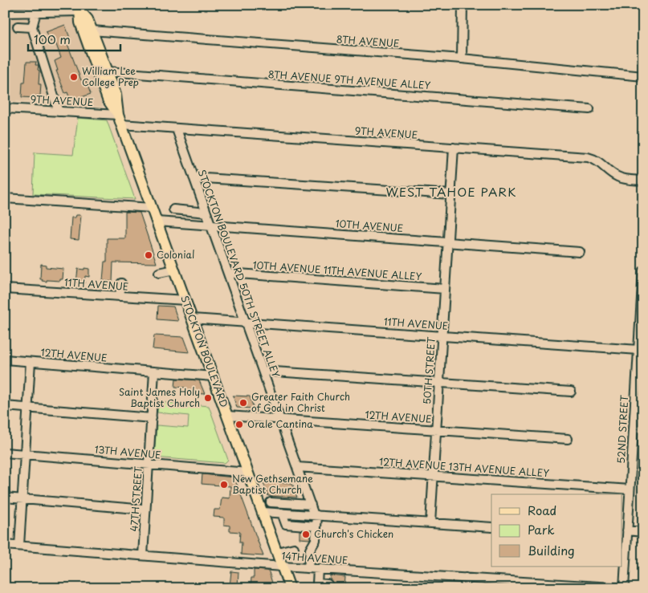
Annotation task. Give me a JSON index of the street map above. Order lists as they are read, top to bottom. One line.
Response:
{"streets":{"main road":["STOCKTON BOULEVARD"],"street":["8TH AVENUE","8TH AVENUE 9TH AVENUE ALLEY","9TH AVENUE","10TH AVENUE","10TH AVENUE 11TH AVENUE ALLEY","STOCKTON BOULEVARD 50TH STREET ALLEY","11TH AVENUE","12TH AVENUE","50TH STREET","52ND STREET","13TH AVENUE","12TH AVENUE 13TH AVENUE ALLEY","47TH STREET","14TH AVENUE"]},"crossings":[["8TH AVENUE","STOCKTON BOULEVARD"],["8TH AVENUE 9TH AVENUE ALLEY","STOCKTON BOULEVARD"],["9TH AVENUE","STOCKTON BOULEVARD 50TH STREET ALLEY"],["9TH AVENUE","STOCKTON BOULEVARD"],["9TH AVENUE","50TH STREET"],["10TH AVENUE","STOCKTON BOULEVARD 50TH STREET ALLEY"],["10TH AVENUE","STOCKTON BOULEVARD"],["10TH AVENUE","50TH STREET"],["10TH AVENUE 11TH AVENUE ALLEY","STOCKTON BOULEVARD 50TH STREET ALLEY"],["10TH AVENUE 11TH AVENUE ALLEY","50TH STREET"],["STOCKTON BOULEVARD 50TH STREET ALLEY","11TH AVENUE"],["STOCKTON BOULEVARD 50TH STREET ALLEY","12TH AVENUE"],["STOCKTON BOULEVARD 50TH STREET ALLEY","12TH AVENUE 13TH AVENUE ALLEY"],["11TH AVENUE","STOCKTON BOULEVARD"],["11TH AVENUE","50TH STREET"],["11TH AVENUE","52ND STREET"],["STOCKTON BOULEVARD","12TH AVENUE"],["STOCKTON BOULEVARD","13TH AVENUE"],["STOCKTON BOULEVARD","14TH AVENUE"],["12TH AVENUE","50TH STREET"],["12TH AVENUE","47TH STREET"],["50TH STREET","12TH AVENUE 13TH AVENUE ALLEY"],["52ND STREET","12TH AVENUE 13TH AVENUE ALLEY"],["52ND STREET","14TH AVENUE"],["13TH AVENUE","47TH STREET"],["47TH STREET","14TH AVENUE"]],"districts":["WEST TAHOE PARK"],"places":["William Lee College Prep","Colonial","Saint James Holy Baptist Church","Greater Faith Church of God in Christ","Orale Cantina","New Gethsemane Baptist Church","Church's Chicken"],"legend":["Road","Park","Building"],"scale_bar":"100 m"}
